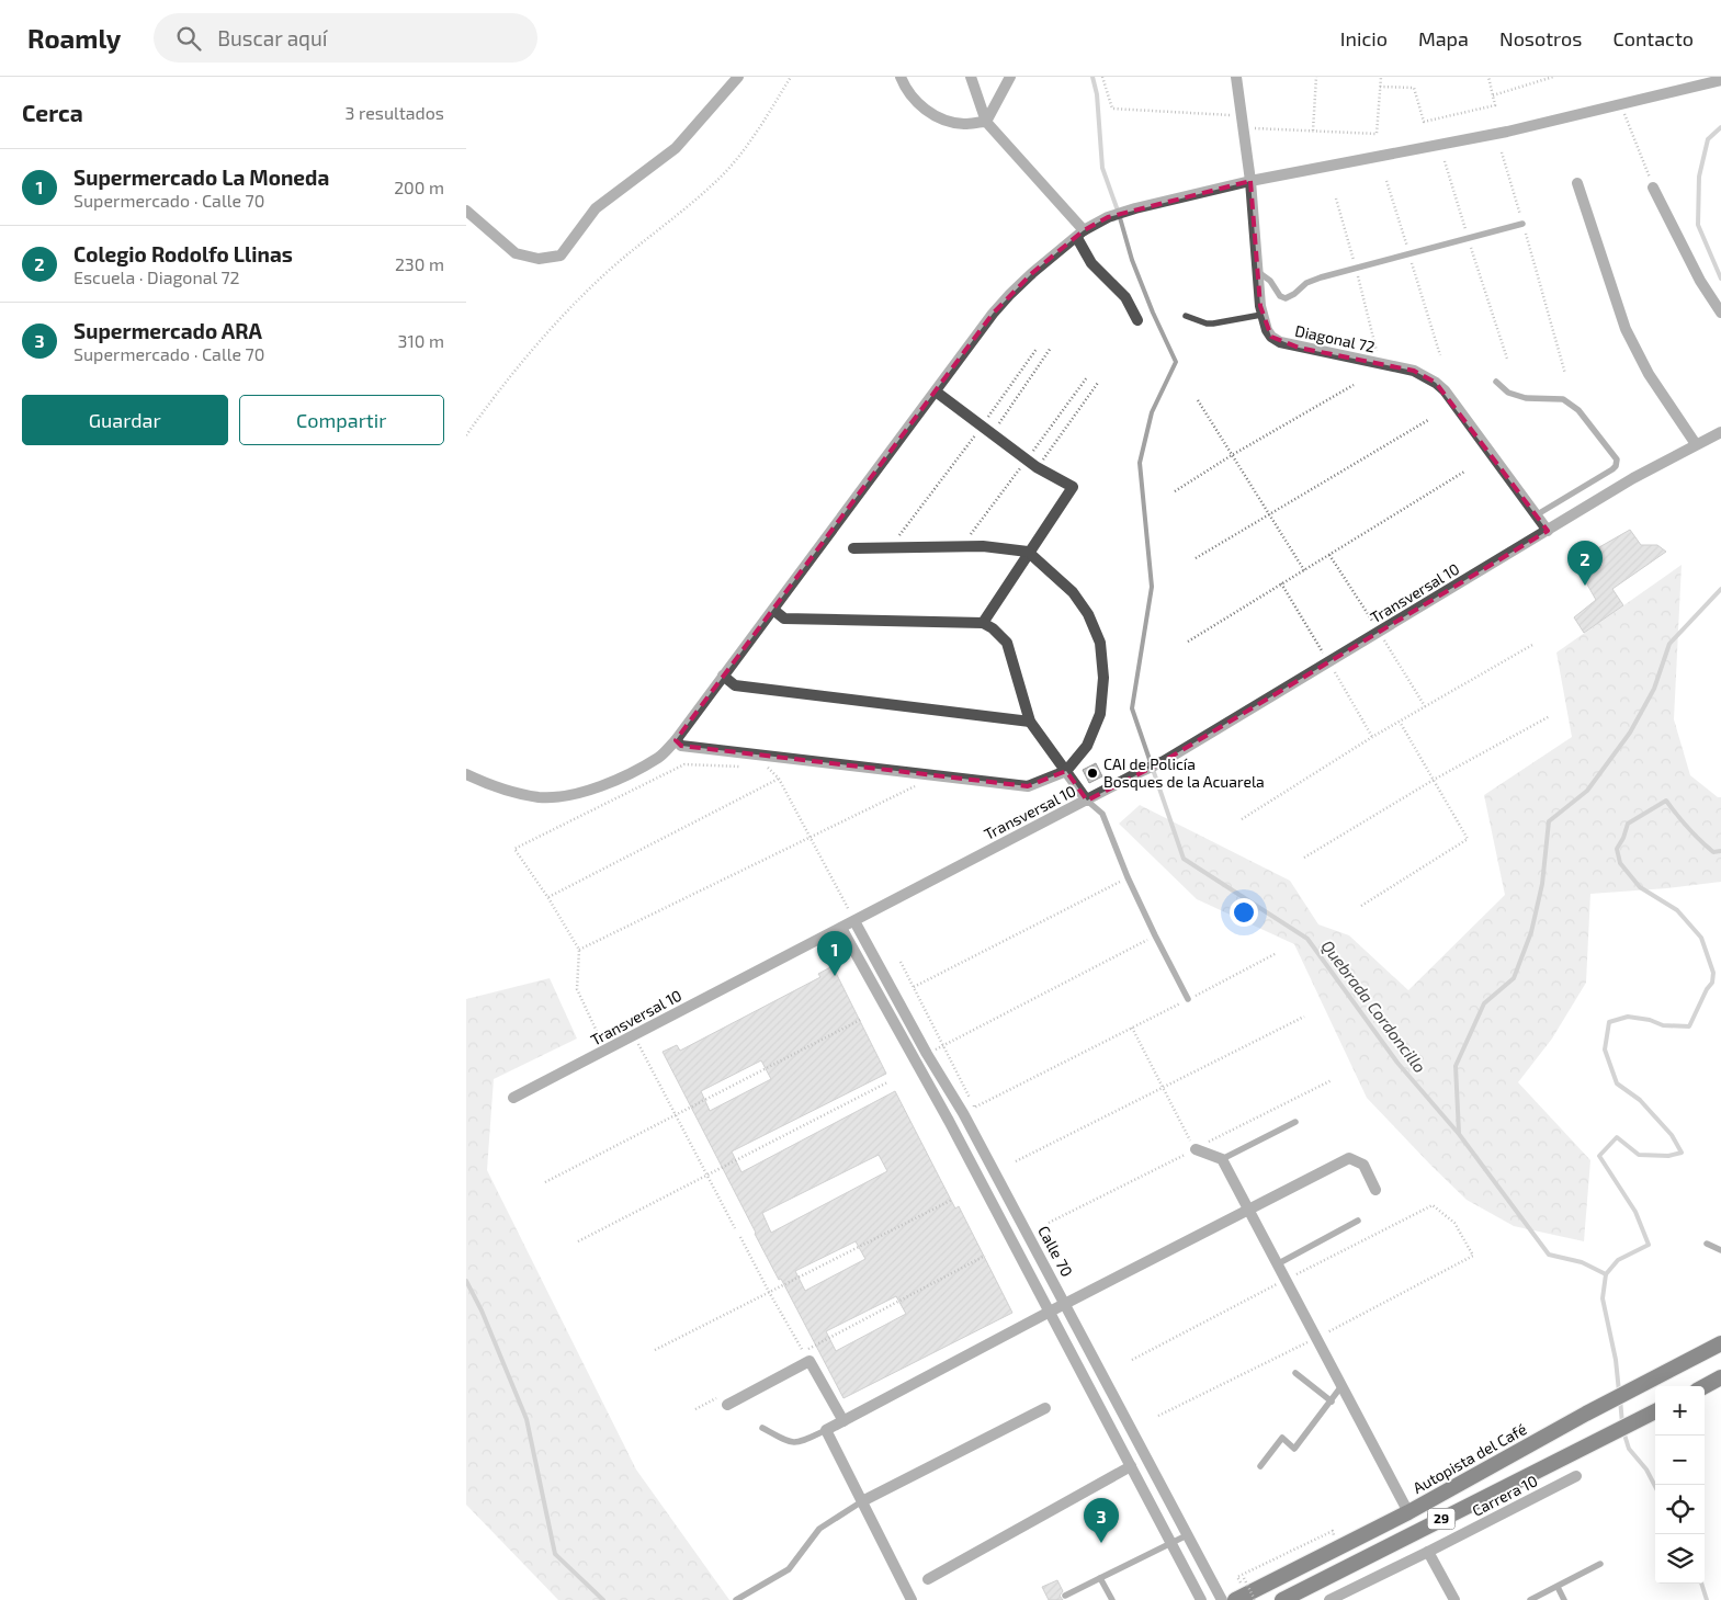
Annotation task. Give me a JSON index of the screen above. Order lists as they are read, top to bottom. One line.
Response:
{"streets":{"highway":["Autopista del Café","29"],"street":["Diagonal 72","Transversal 10","Calle 70","Carrera 10"]},"crossings":[["Diagonal 72","Transversal 10"],["Transversal 10","Calle 70"]],"water":["Quebrada Cordoncillo"],"places":["CAI de Policía Bosques de la Acuarela"],"page":{"header":"Roamly","search":"Buscar aquí","nav":["Inicio","Mapa","Nosotros","Contacto"],"heading":["Cerca","3 resultados"],"list":[{"mark":"1","name":"Supermercado La Moneda","note":"Supermercado · Calle 70","value":"200 m"},{"mark":"2","name":"Colegio Rodolfo Llinas","note":"Escuela · Diagonal 72","value":"230 m"},{"mark":"3","name":"Supermercado ARA","note":"Supermercado · Calle 70","value":"310 m"}],"buttons":["Guardar","Compartir"],"pins":["2","1","3"],"map_buttons":["+","−"]}}
